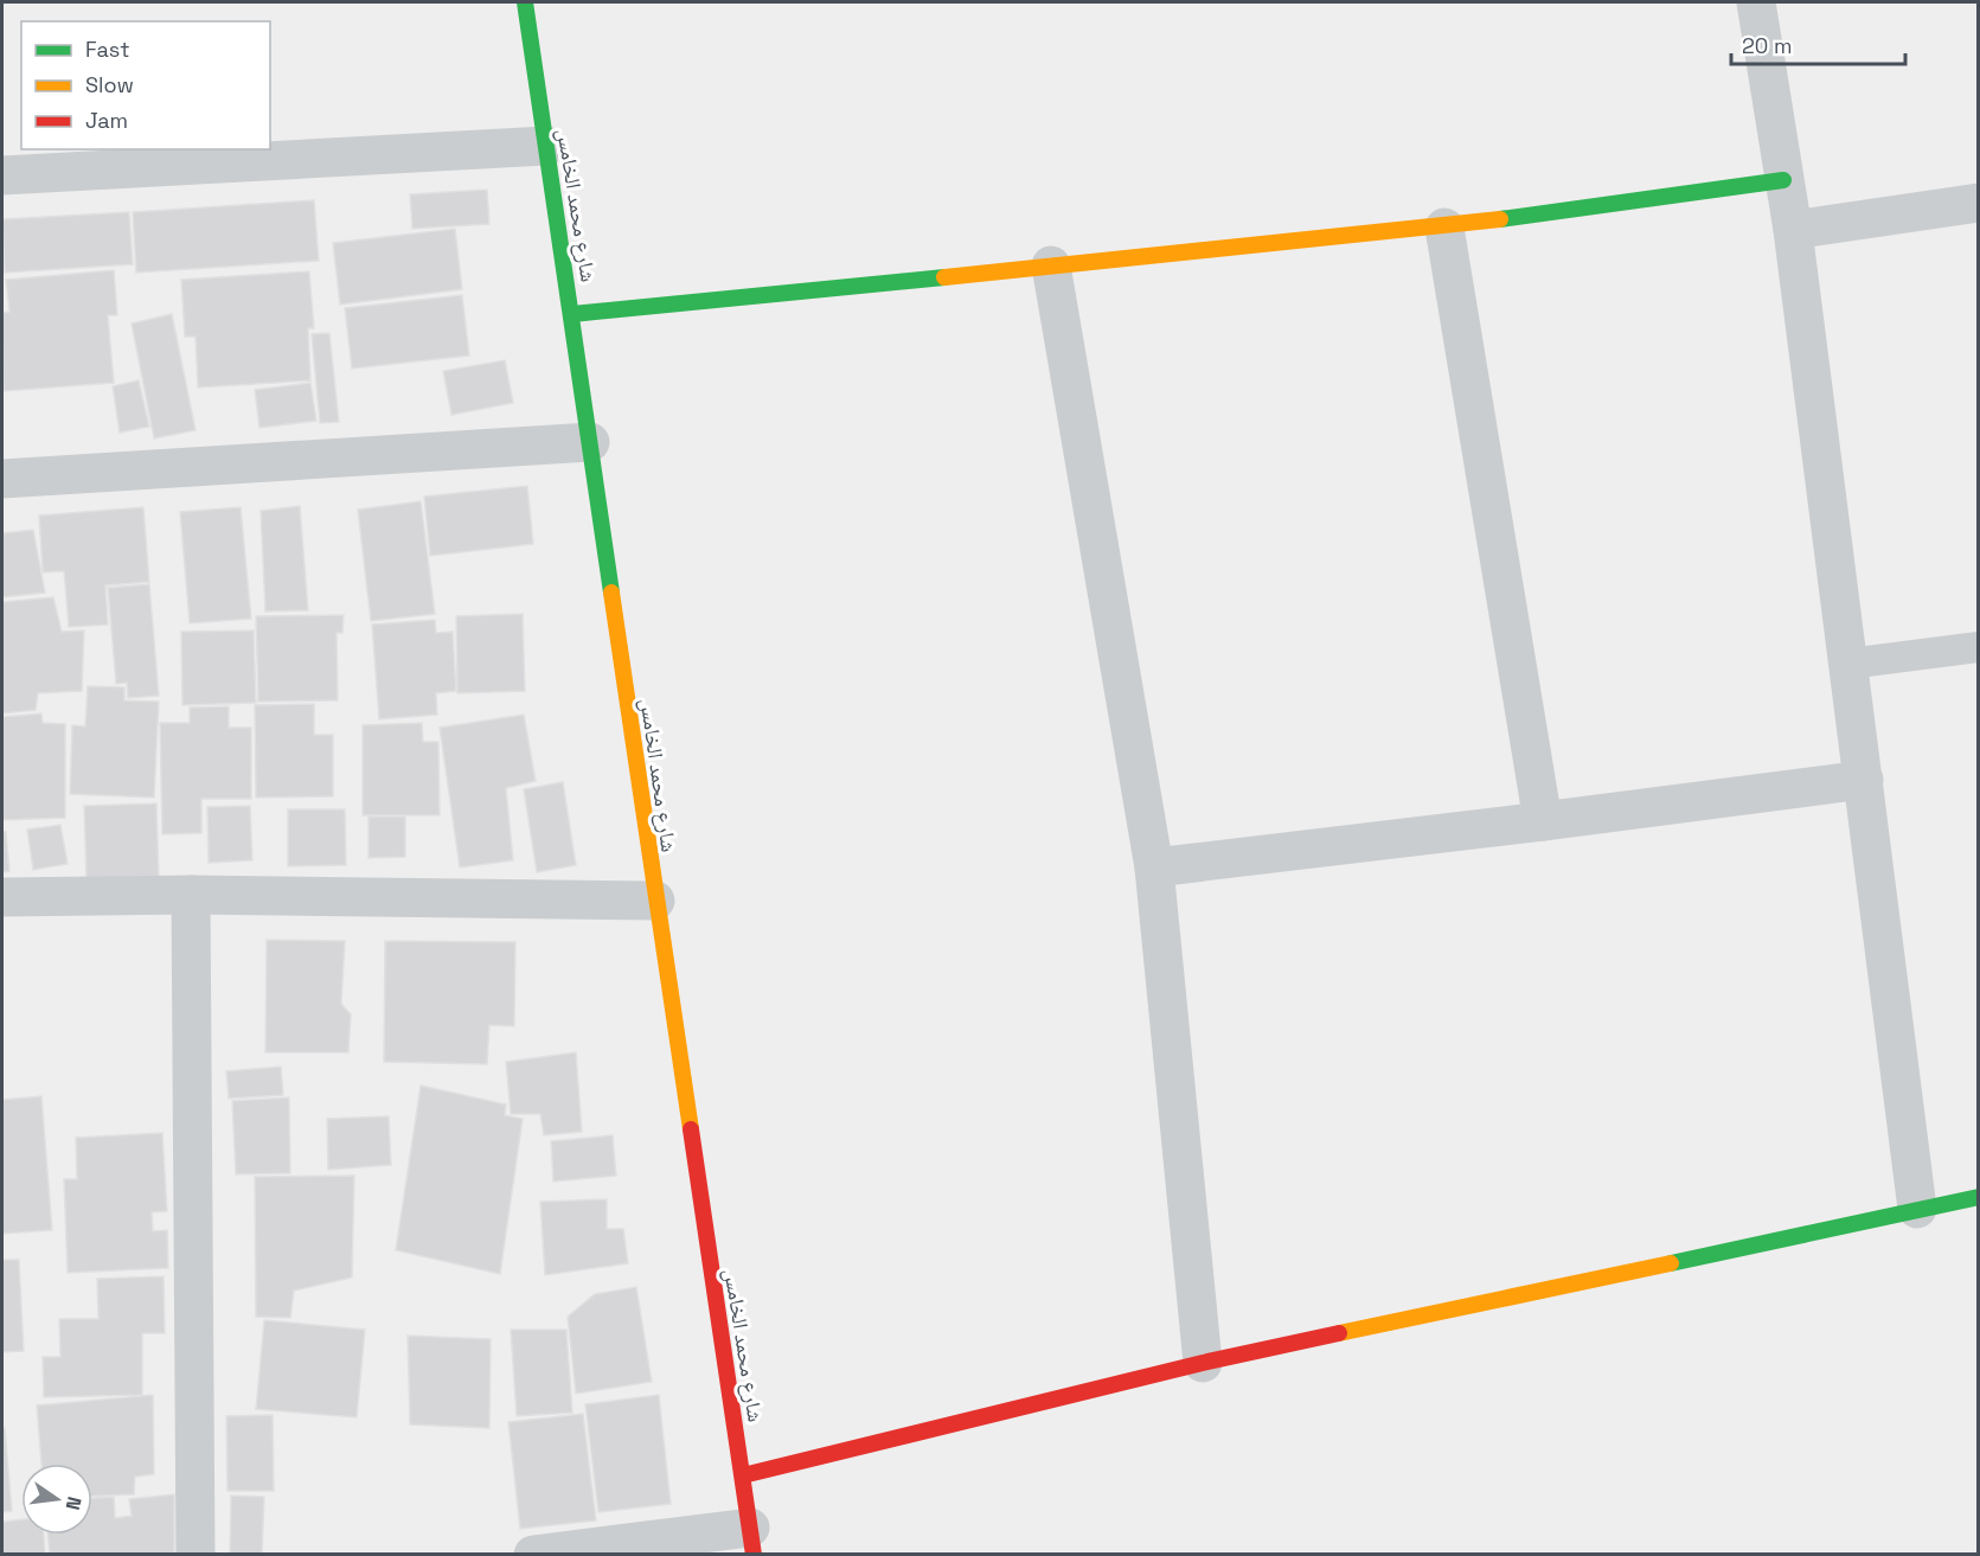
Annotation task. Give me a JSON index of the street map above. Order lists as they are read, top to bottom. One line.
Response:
{"streets":{"street":["شارع محمد الخامس"]},"legend":["Fast","Slow","Jam"],"scale_bar":"20 m","north":"right"}
